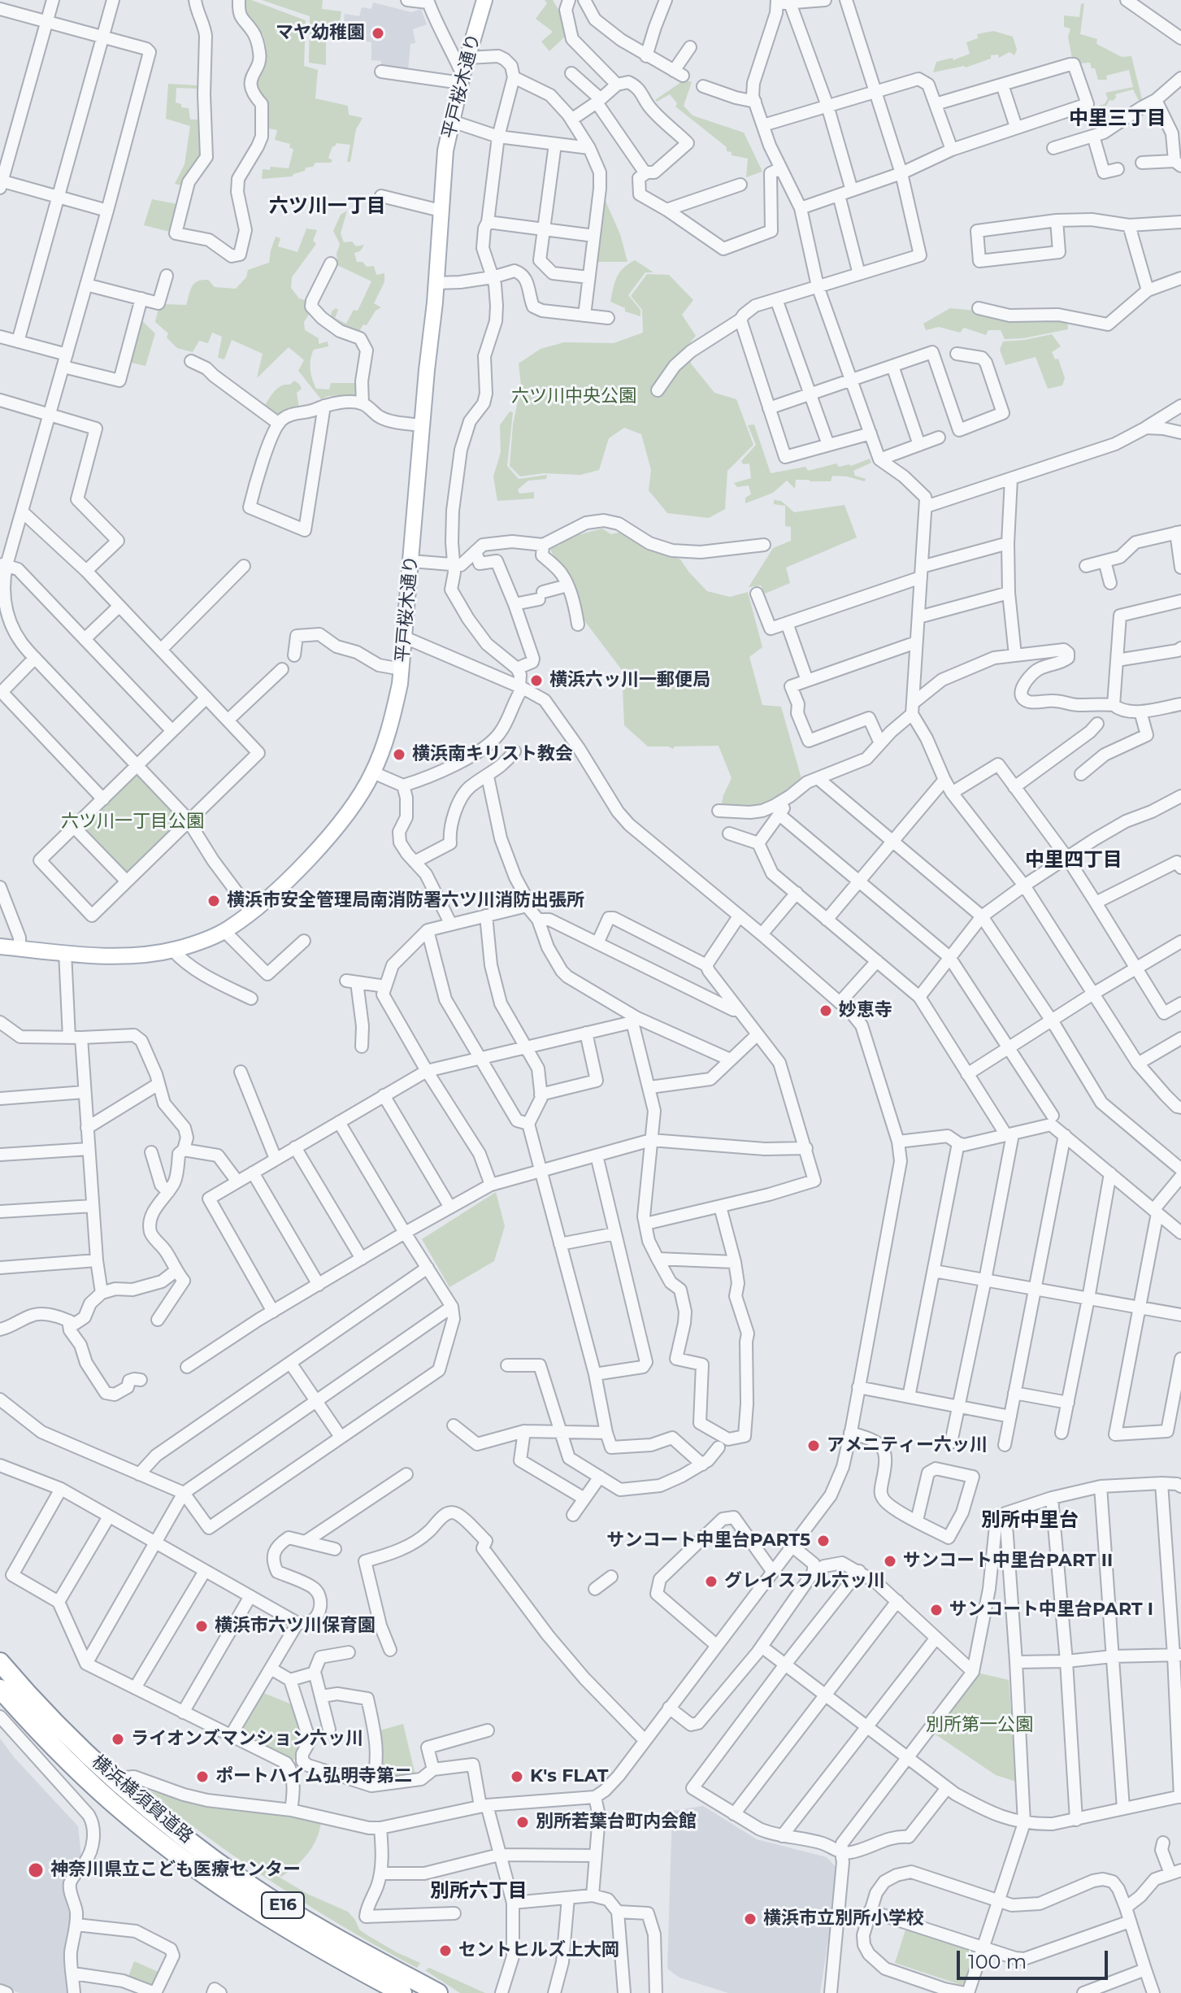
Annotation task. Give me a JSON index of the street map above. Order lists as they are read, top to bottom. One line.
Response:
{"streets":{"highway":["横浜横須賀道路","E16"],"main road":["平戸桜木通り"]},"districts":["中里三丁目","六ツ川一丁目","中里四丁目","別所中里台","別所六丁目"],"parks":["六ツ川中央公園","六ツ川一丁目公園","別所第一公園"],"places":["マヤ幼稚園","横浜六ッ川一郵便局","横浜南キリスト教会","横浜市安全管理局南消防署六ツ川消防出張所","妙恵寺","アメニティー六ッ川","サンコート中里台PART5","サンコート中里台PART II","グレイスフル六ッ川","サンコート中里台PART I","横浜市六ツ川保育園","ライオンズマンション六ッ川","ポートハイム弘明寺第二","K's FLAT","別所若葉台町内会館","神奈川県立こども医療センター","横浜市立別所小学校","セントヒルズ上大岡"],"scale_bar":"100 m"}
